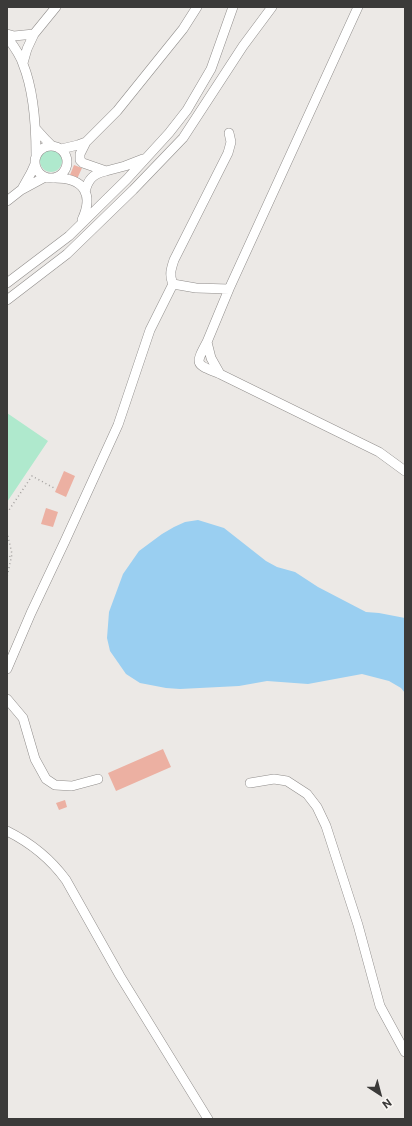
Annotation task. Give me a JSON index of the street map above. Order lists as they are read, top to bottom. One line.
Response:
{"north":"bottom right"}
